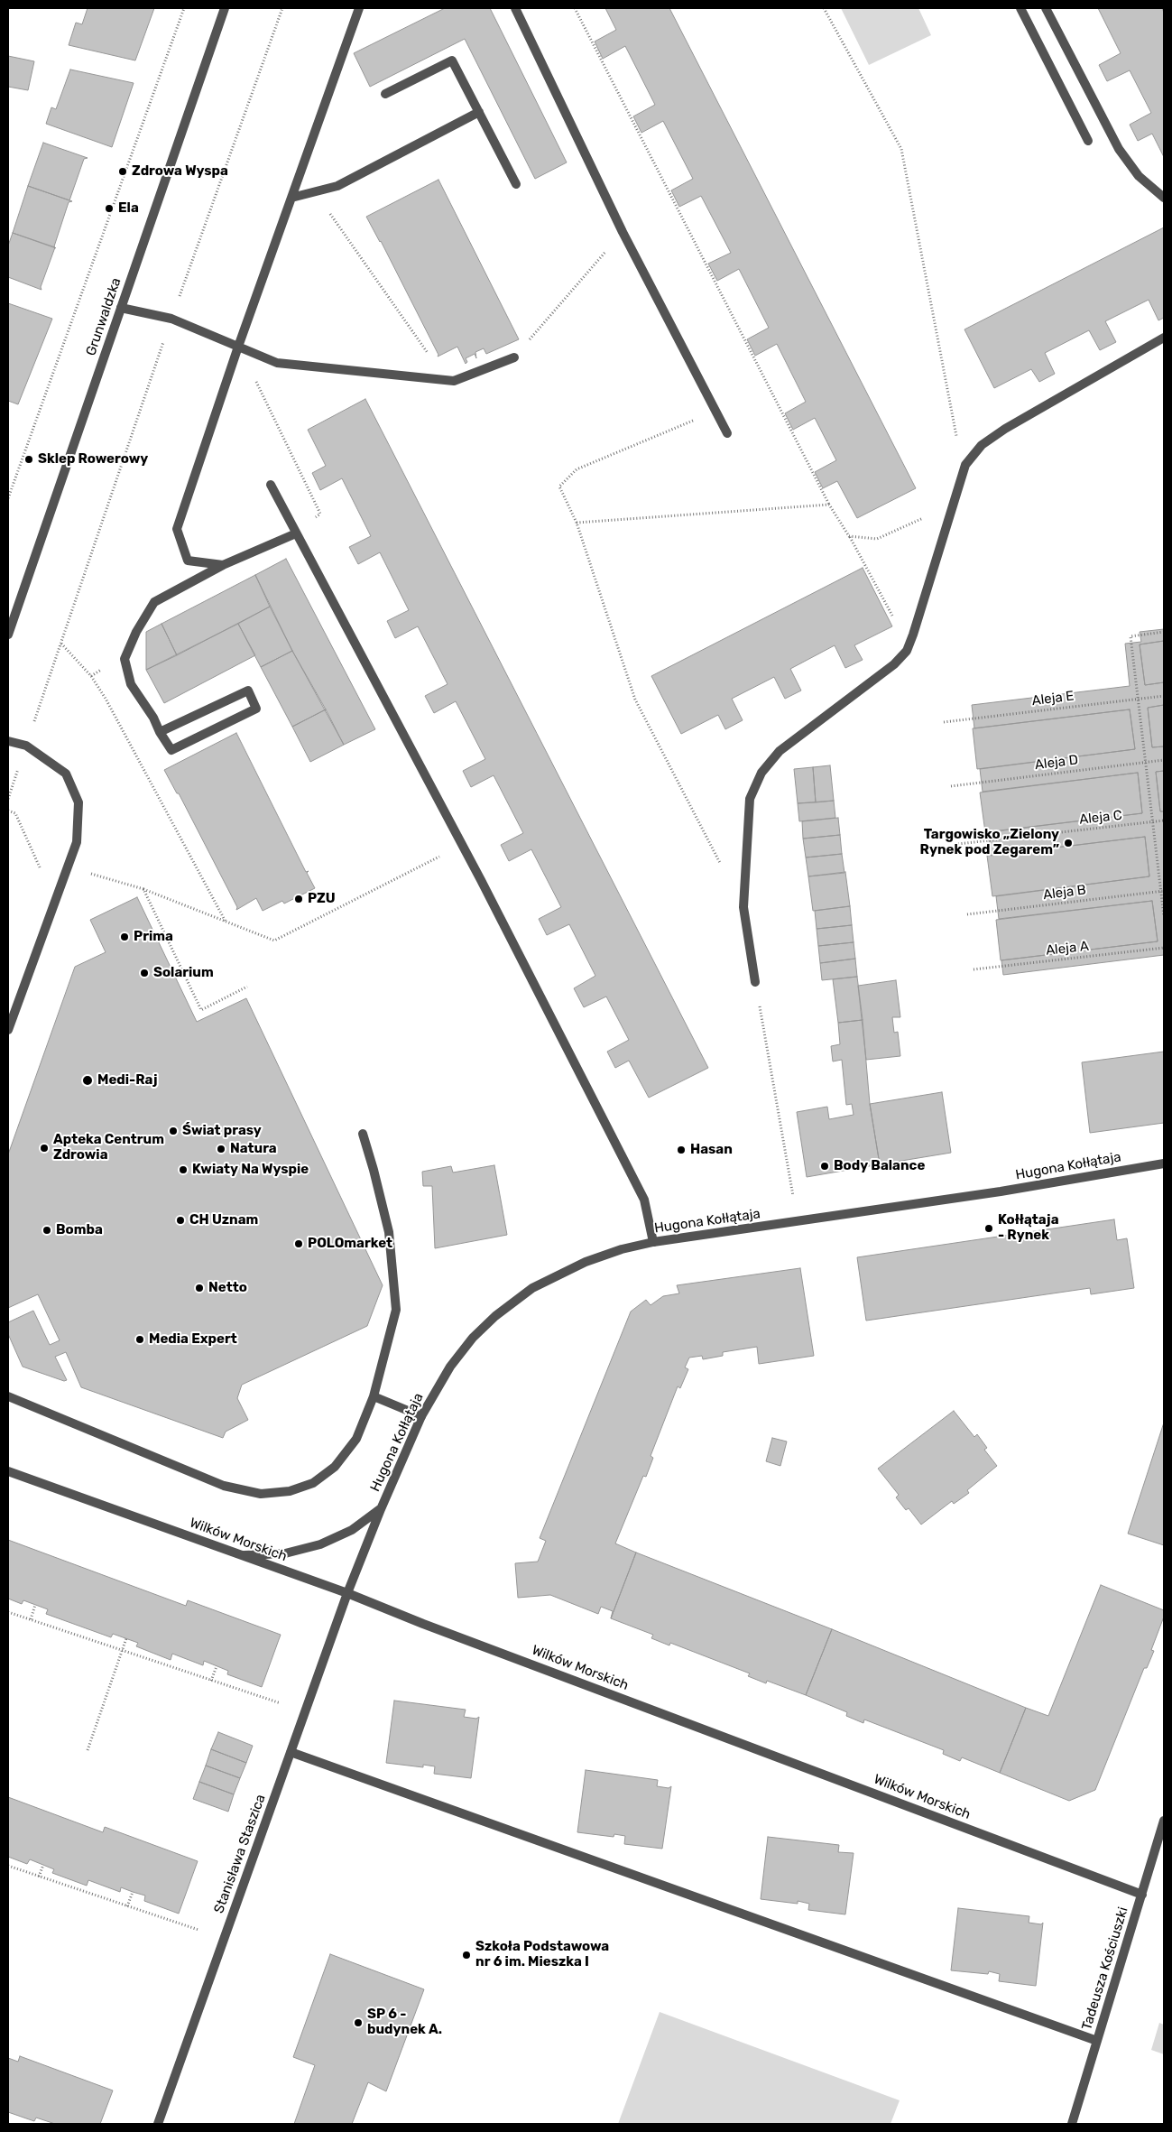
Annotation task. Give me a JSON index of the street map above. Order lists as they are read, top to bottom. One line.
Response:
{"streets":{"street":["Grunwaldzka","Hugona Kołłątaja","Wilków Morskich","Stanisława Staszica","Tadeusza Kościuszki"],"path":["Aleja E","Aleja D","Aleja C","Aleja B","Aleja A"]},"crossings":[["Hugona Kołłątaja","Wilków Morskich"],["Hugona Kołłątaja","Stanisława Staszica"],["Wilków Morskich","Stanisława Staszica"],["Wilków Morskich","Tadeusza Kościuszki"]],"places":["Zdrowa Wyspa","Ela","Sklep Rowerowy","Targowisko „Zielony Rynek pod Zegarem”","PZU","Prima","Solarium","Medi-Raj","Świat prasy","Apteka Centrum Zdrowia","Natura","Hasan","Body Balance","Kwiaty Na Wyspie","CH Uznam","Kołłątaja - Rynek","Bomba","POLOmarket","Netto","Media Expert","Szkoła Podstawowa nr 6 im. Mieszka I","SP 6 - budynek A."]}
